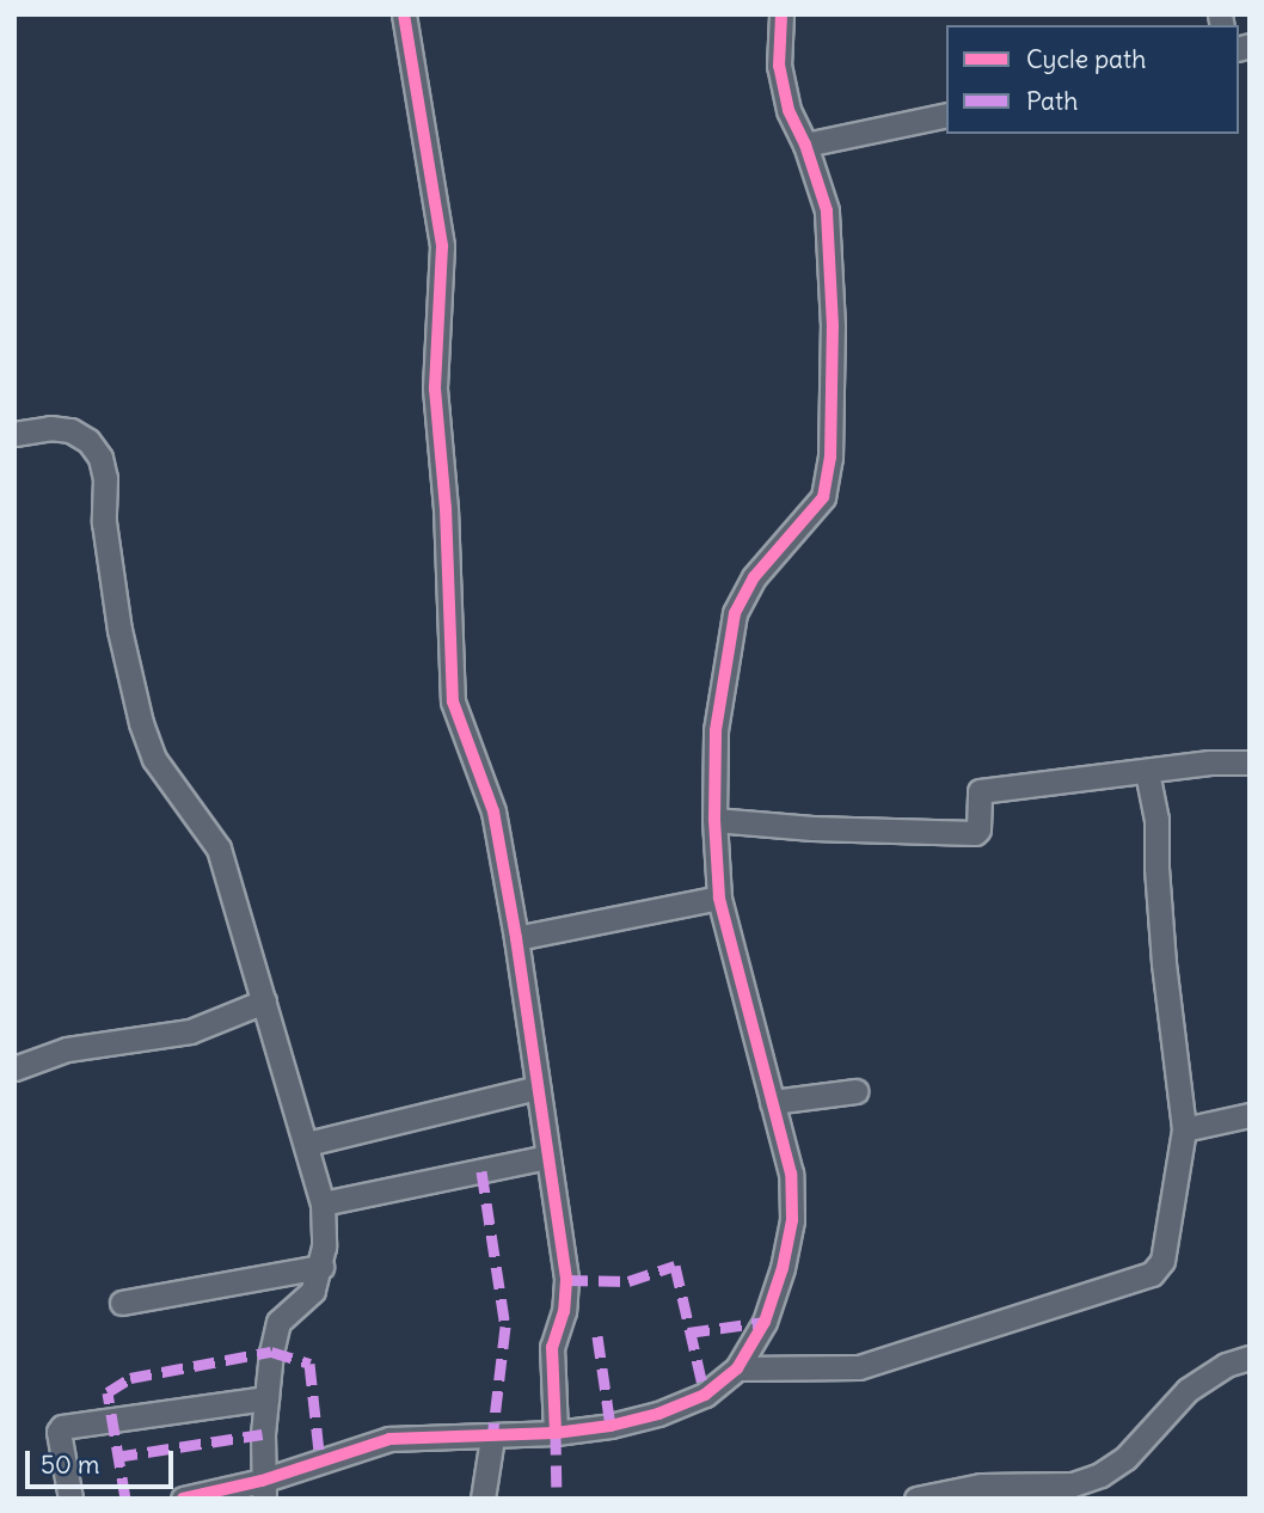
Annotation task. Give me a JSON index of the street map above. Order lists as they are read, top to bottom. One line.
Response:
{"legend":["Cycle path","Path"],"scale_bar":"50 m"}
